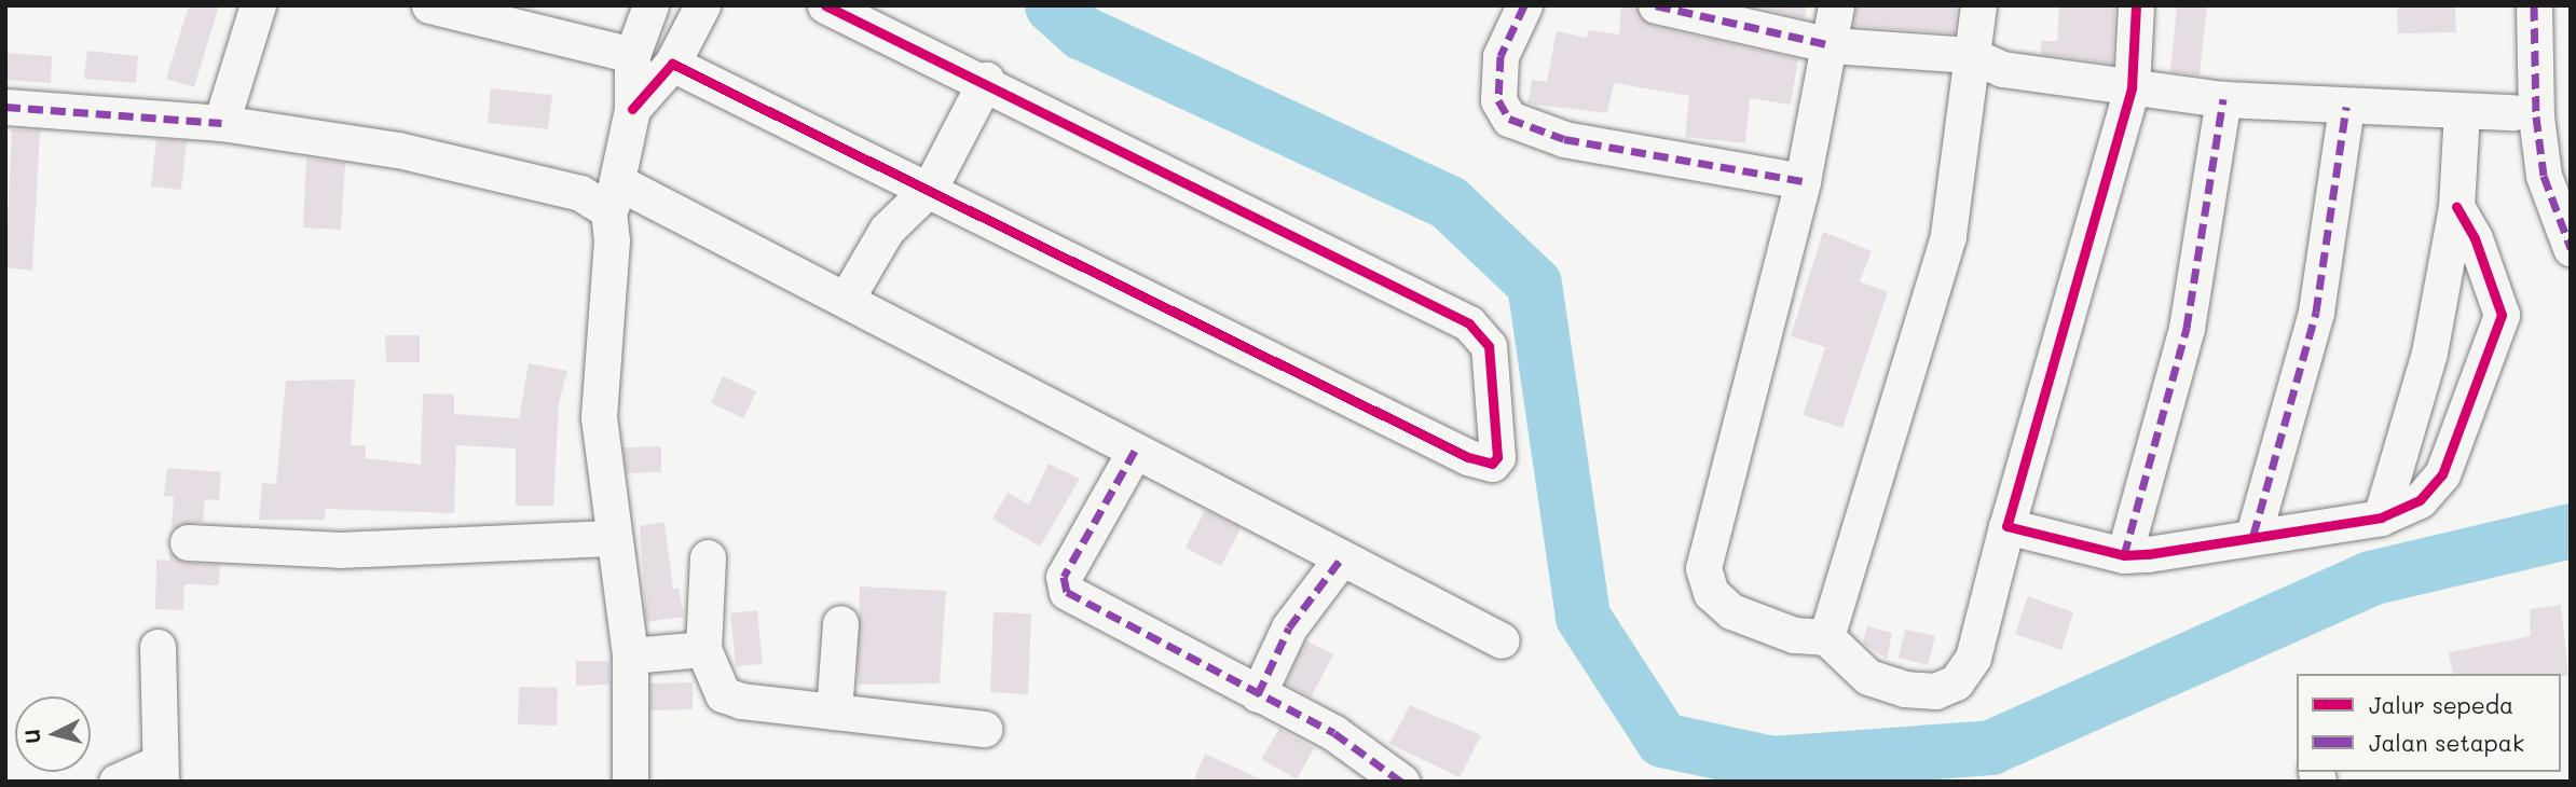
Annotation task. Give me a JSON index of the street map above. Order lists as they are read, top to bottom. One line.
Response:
{"legend":["Jalur sepeda","Jalan setapak"],"north":"left"}
